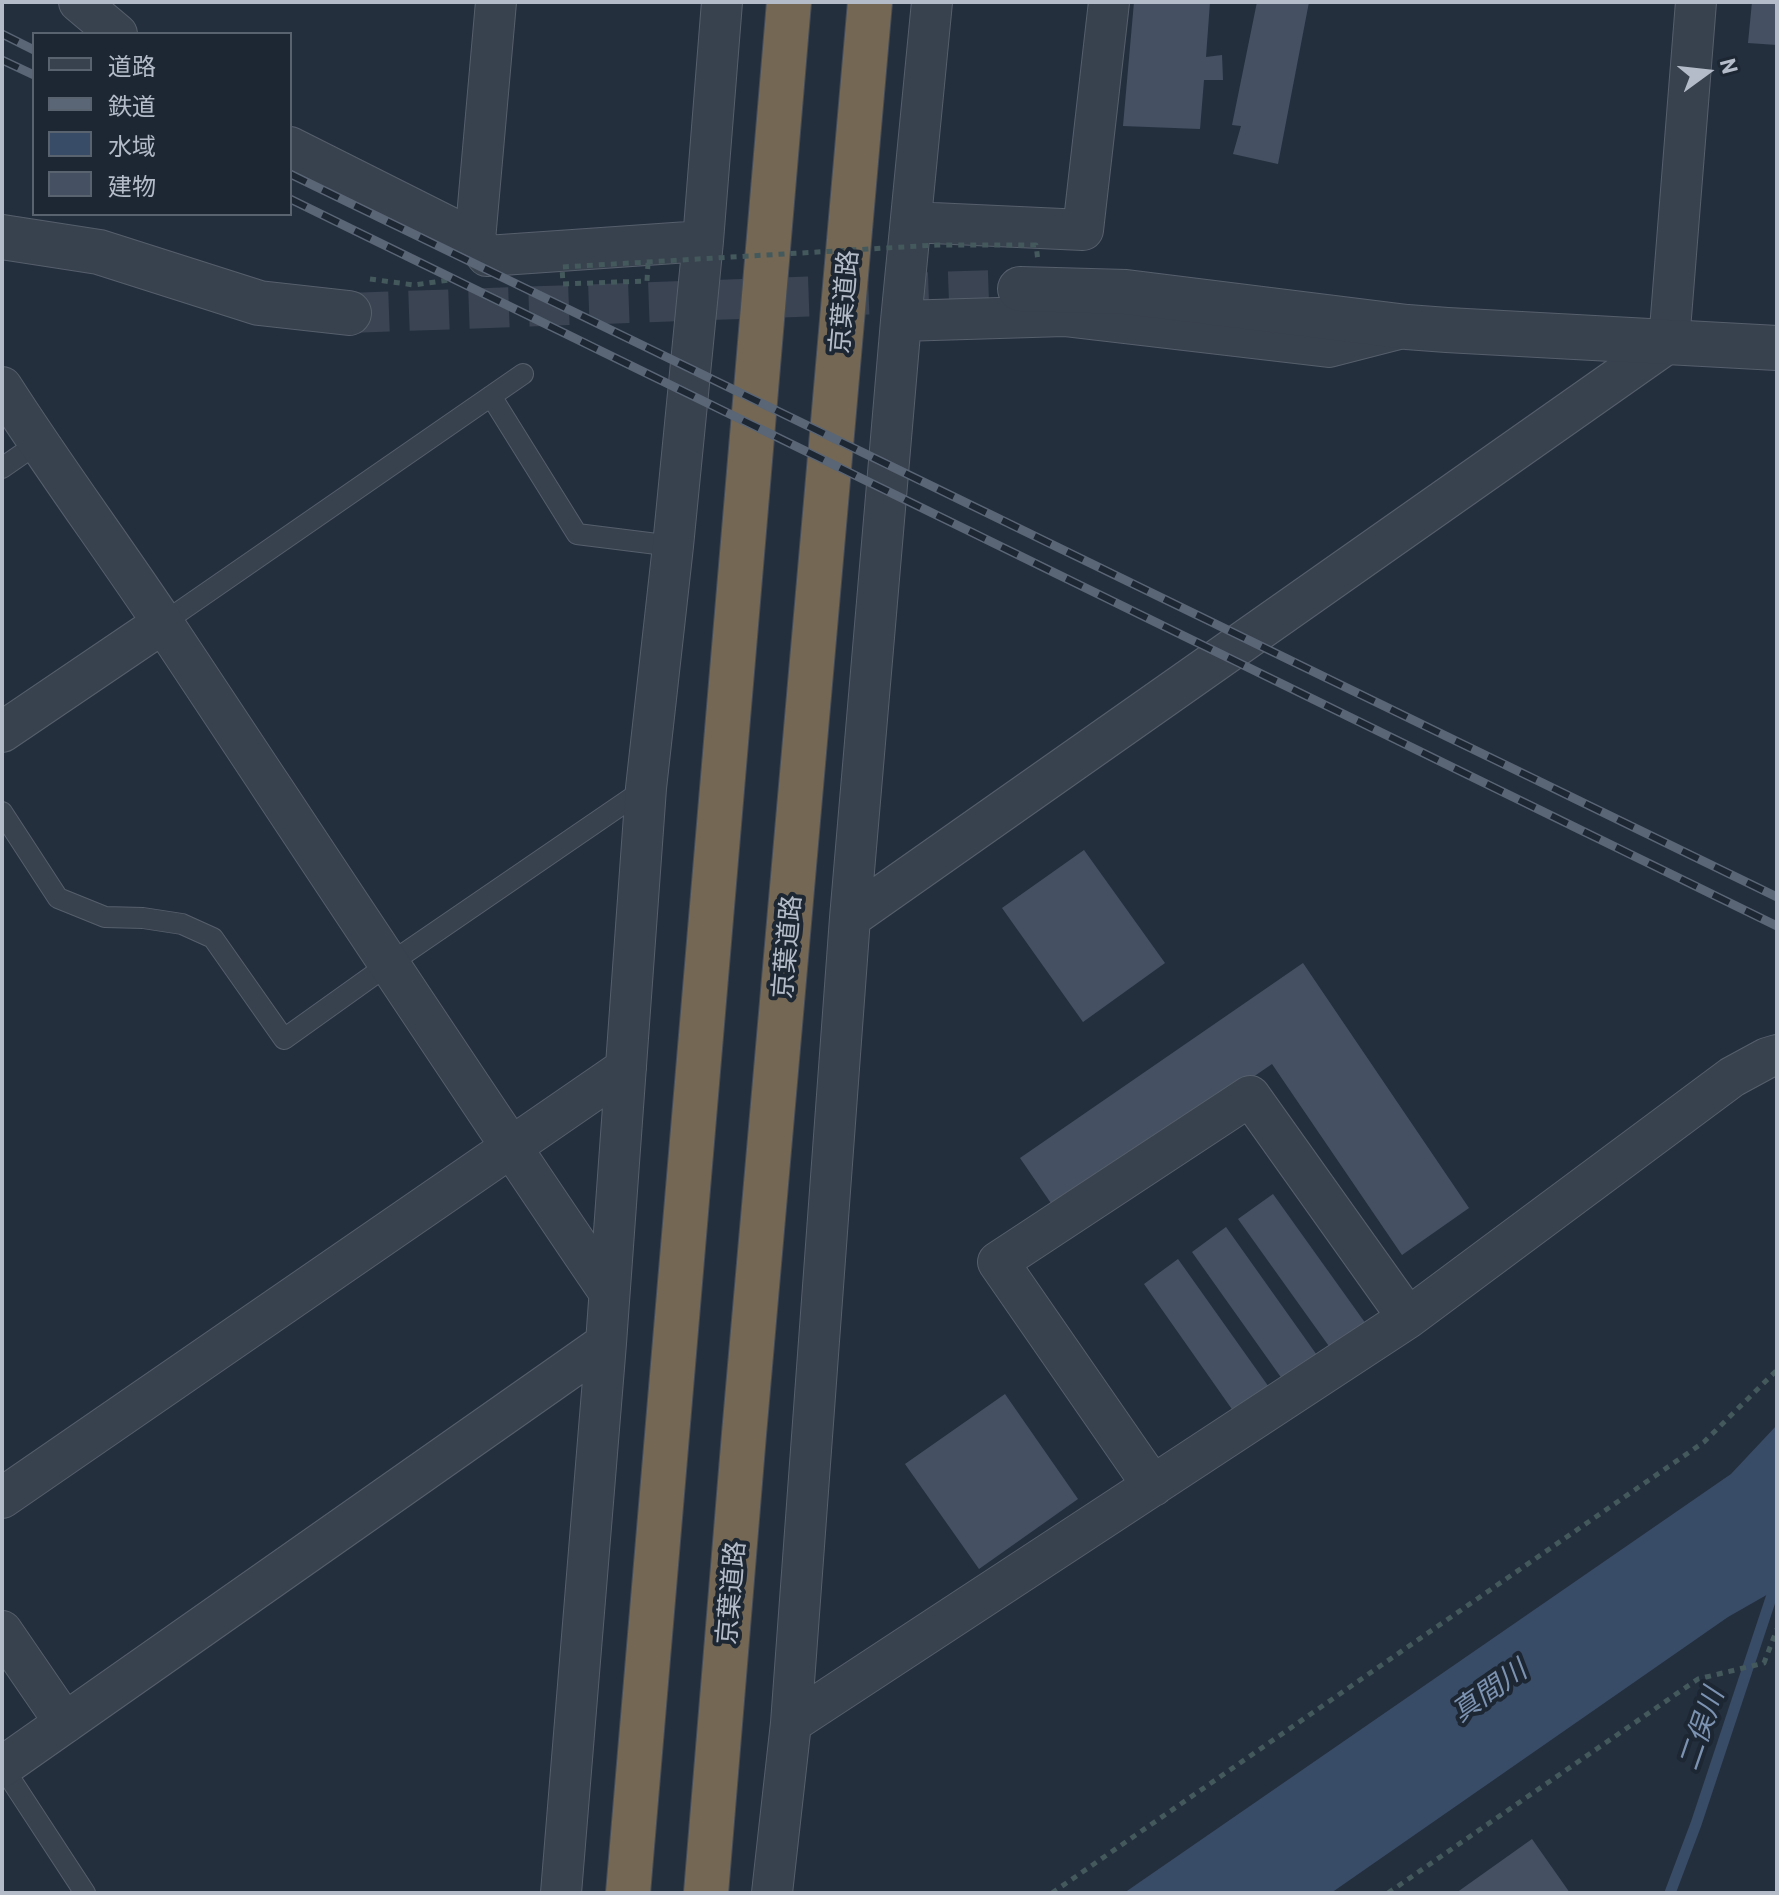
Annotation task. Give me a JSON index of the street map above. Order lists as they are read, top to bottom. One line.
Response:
{"streets":{"highway":["京葉道路"]},"water":["真間川","二俣川"],"legend":["道路","鉄道","水域","建物"],"north":"right"}
